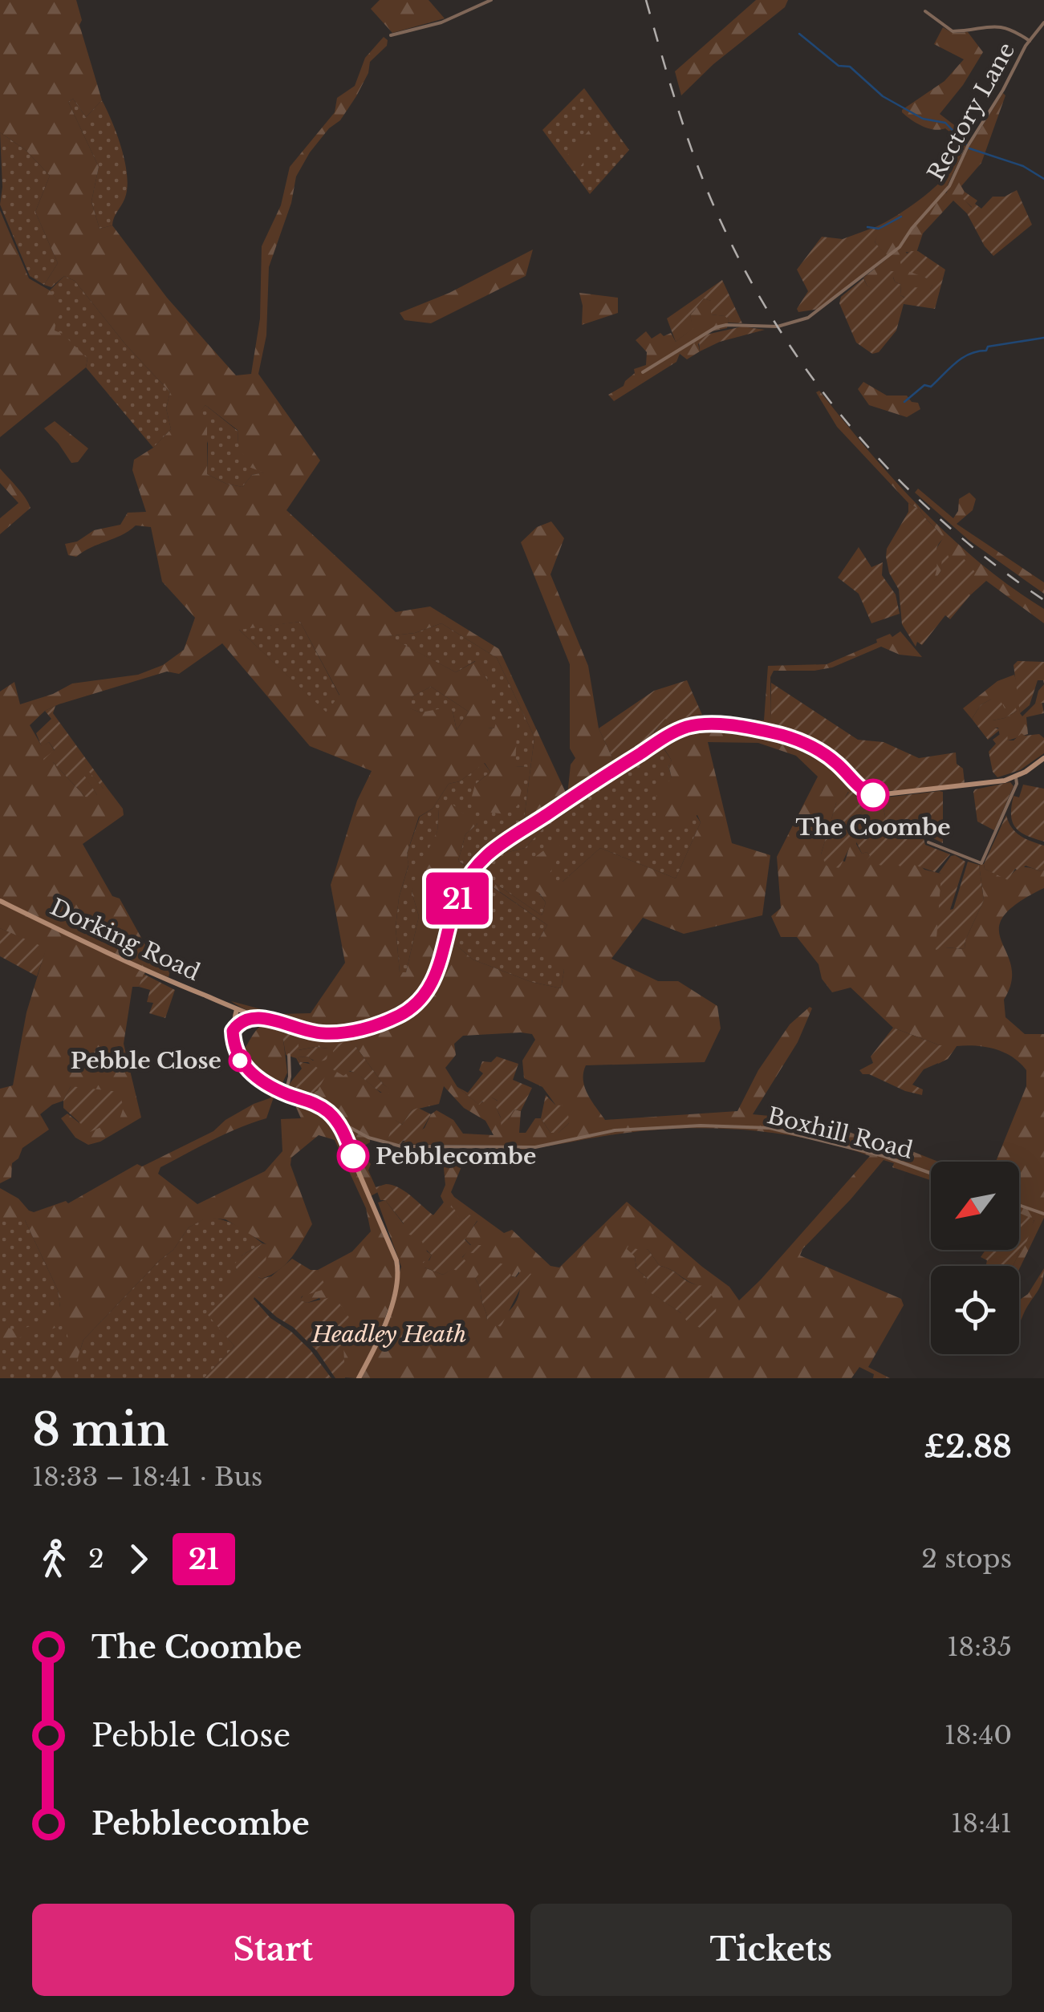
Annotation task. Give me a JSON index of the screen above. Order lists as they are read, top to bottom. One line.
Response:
{"streets":{"main road":["Dorking Road"],"street":["Rectory Lane","Boxhill Road"]},"parks":["Headley Heath"],"places":["The Coombe","Pebble Close","Pebblecombe"],"lines":["bus line 21"],"north":"bottom left","page":{"on_map":"21","heading":["8 min","18:33 – 18:41 · Bus","£2.88"],"legs":["2","21","2 stops"],"list":[{"name":"The Coombe","value":"18:35"},{"name":"Pebble Close","value":"18:40"},{"name":"Pebblecombe","value":"18:41"}],"buttons":["Start","Tickets"]}}
